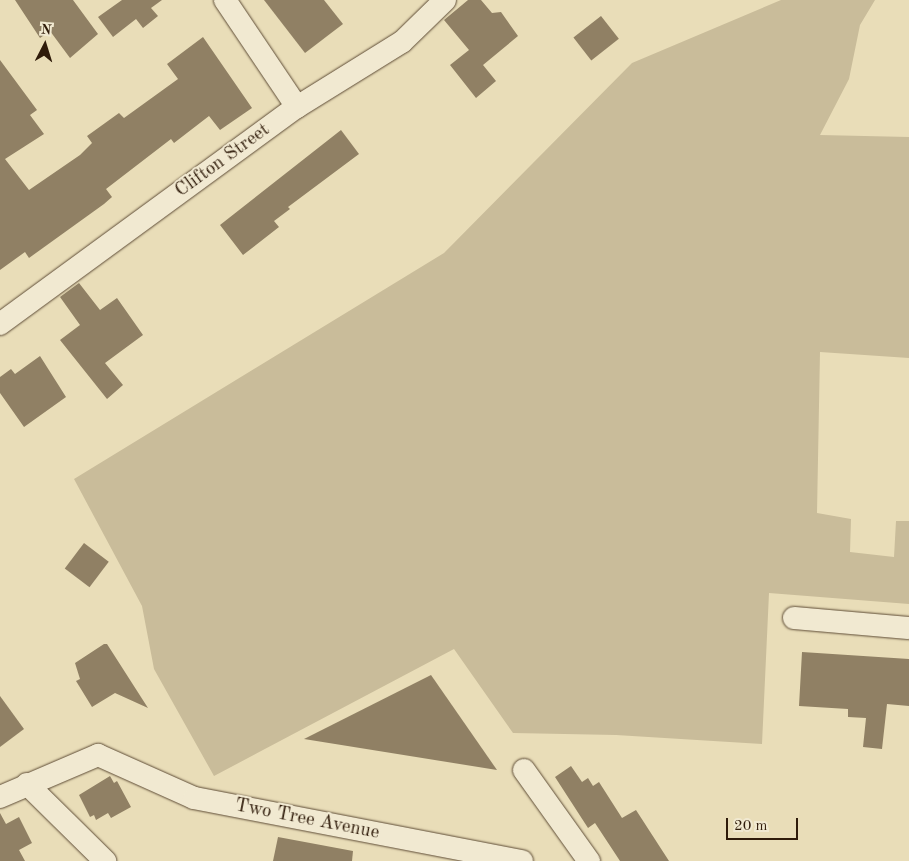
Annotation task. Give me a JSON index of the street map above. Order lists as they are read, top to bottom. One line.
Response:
{"streets":{"street":["Clifton Street","Two Tree Avenue"]},"scale_bar":"20 m","north":"top"}
